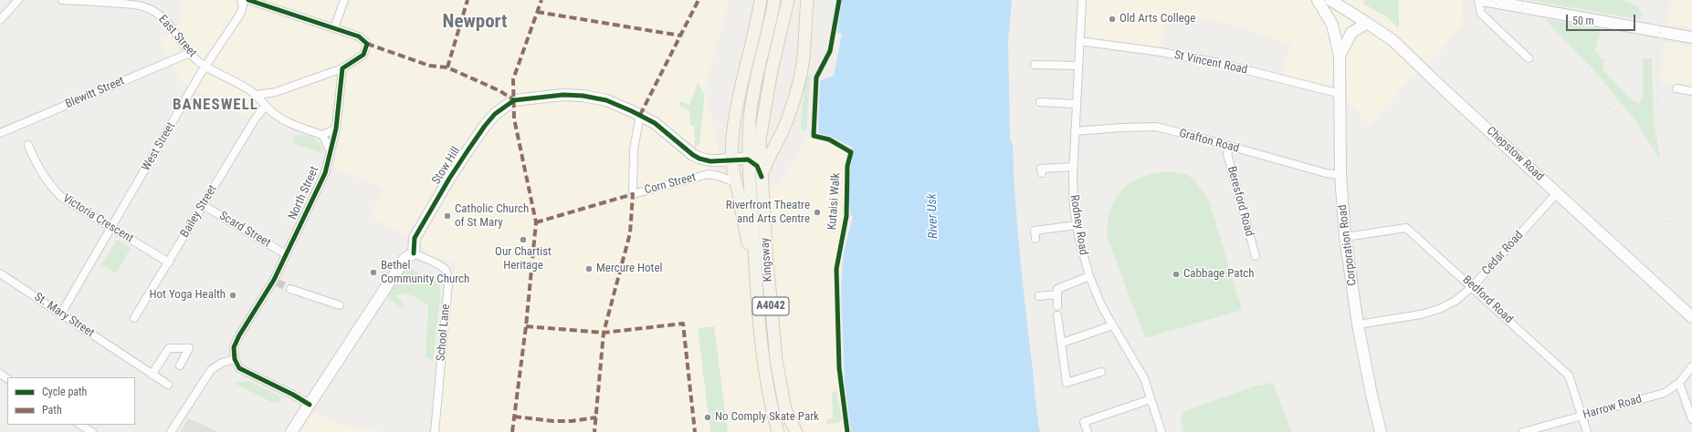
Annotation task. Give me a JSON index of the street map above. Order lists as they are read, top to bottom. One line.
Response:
{"streets":{"main road":["Kingsway","A4042"],"street":["East Street","St Vincent Road","Blewitt Street","Grafton Road","West Street","Chepstow Road","Stow Hill","Corn Street","North Street","Beresford Road","Bailey Street","Victoria Crescent","Rodney Road","Scard Street","Corporation Road","Cedar Road","Bedford Road","St. Mary Street","School Lane","Harrow Road"],"cycle path":["Kutaisi Walk"]},"crossings":[["East Street","Blewitt Street"],["East Street","West Street"],["East Street","Bailey Street"],["St Vincent Road","Rodney Road"],["St Vincent Road","Corporation Road"],["Grafton Road","Beresford Road"],["Grafton Road","Rodney Road"],["Grafton Road","Corporation Road"],["West Street","Victoria Crescent"],["West Street","St. Mary Street"],["Chepstow Road","Cedar Road"],["Stow Hill","Corn Street"],["Stow Hill","School Lane"],["Corn Street","A4042"],["North Street","Scard Street"],["Bailey Street","Victoria Crescent"],["Bailey Street","Scard Street"],["Corporation Road","Cedar Road"],["Corporation Road","Bedford Road"],["Cedar Road","Bedford Road"],["Kingsway","A4042"],["Bedford Road","Harrow Road"]],"districts":["Newport","BANESWELL"],"water":["River Usk"],"places":["Old Arts College","Riverfront Theatre and Arts Centre","Catholic Church of St Mary","Our Chartist Heritage","Mercure Hotel","Bethel Community Church","Cabbage Patch","Hot Yoga Health","No Comply Skate Park"],"legend":["Cycle path","Path"],"scale_bar":"50 m"}
